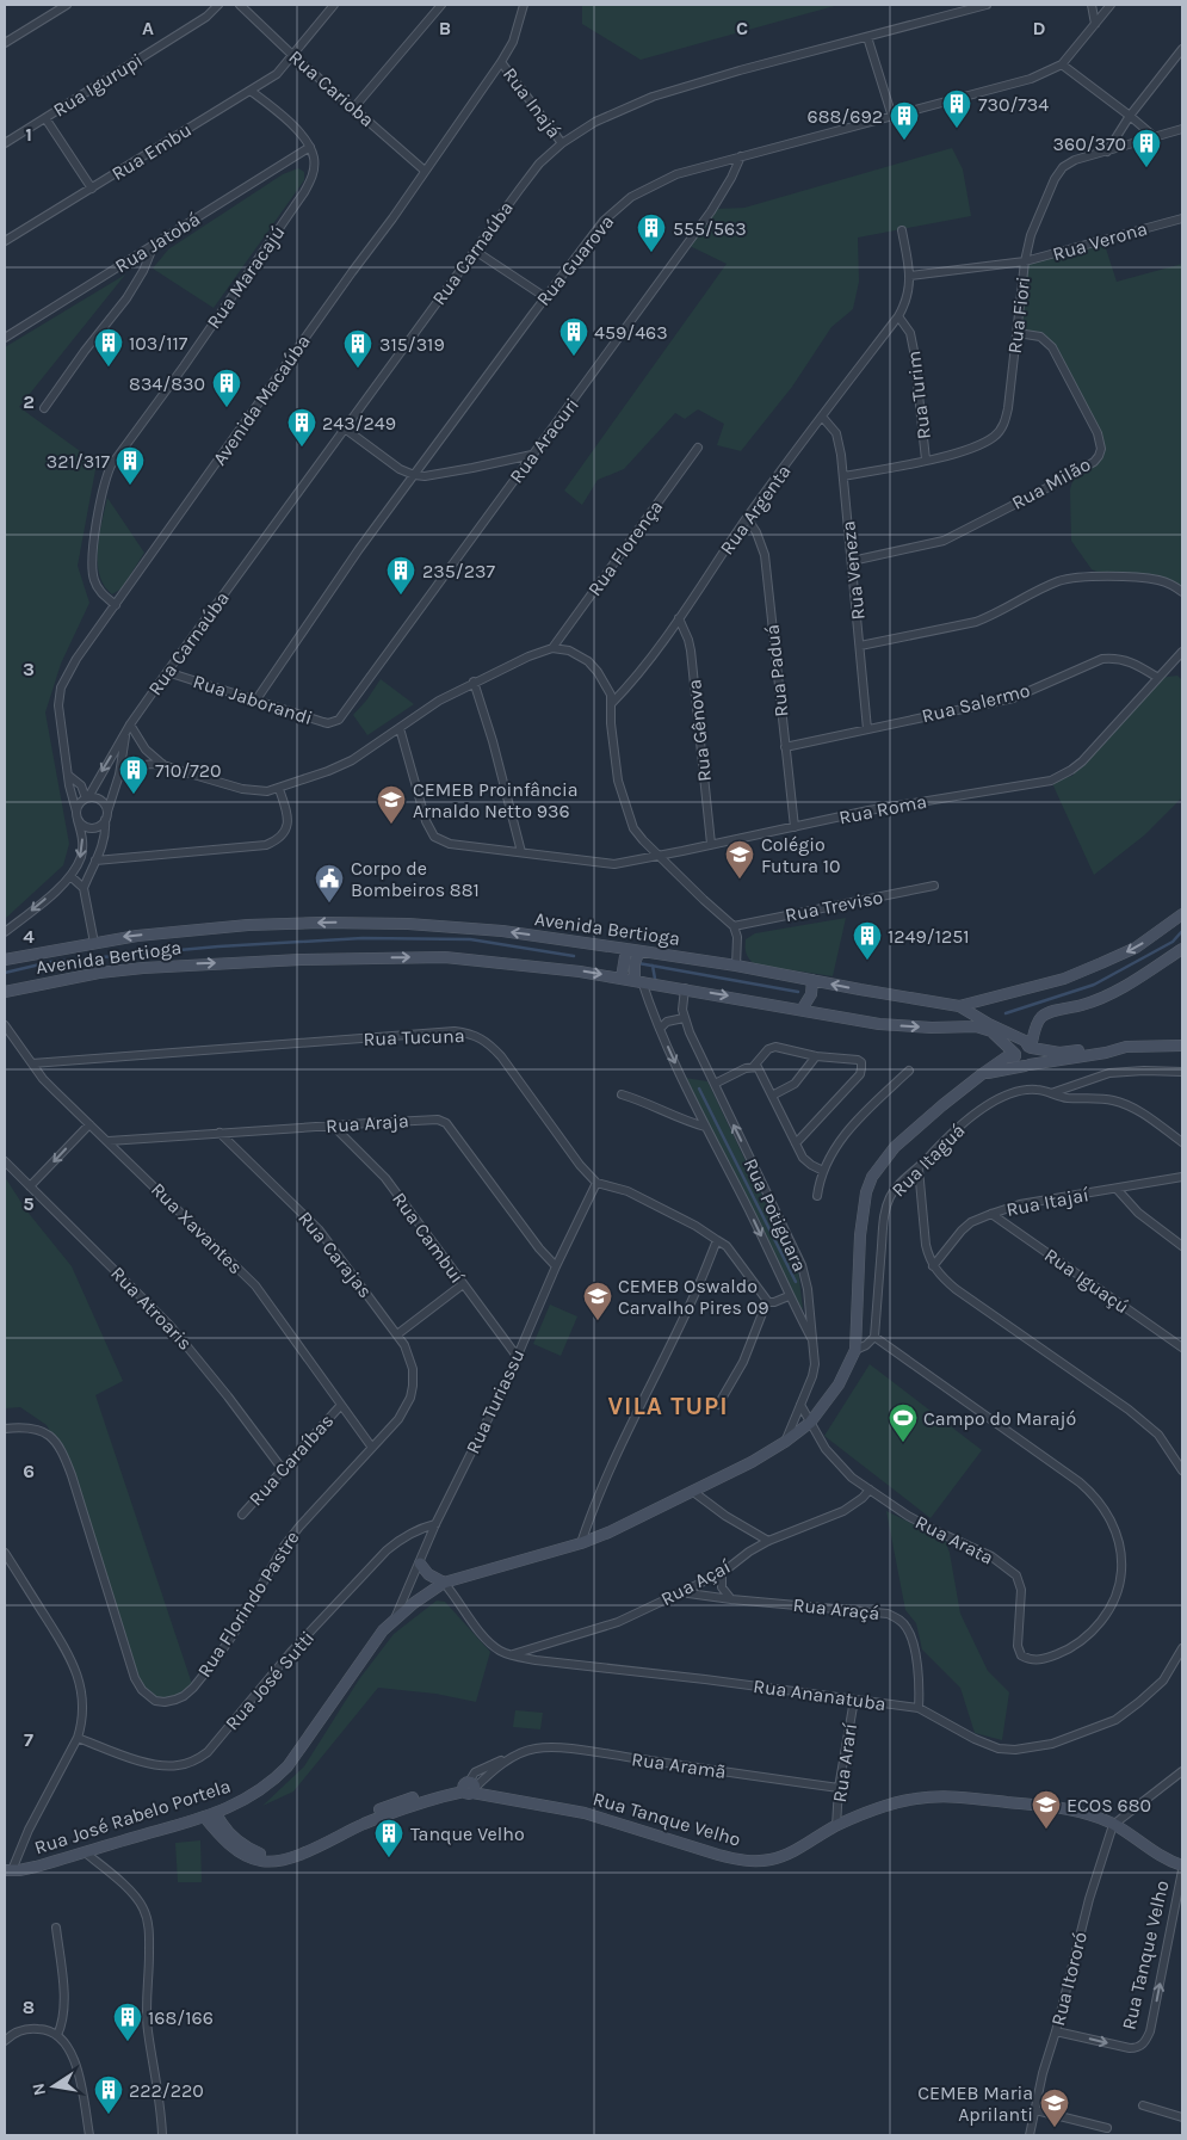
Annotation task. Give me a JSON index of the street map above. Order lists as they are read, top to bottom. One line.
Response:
{"streets":{"street":["Rua Igurupi","Rua Carioba","Rua Inajá","Rua Embu","Rua Verona","Rua Jatobá","Rua Carnaúba","Rua Guarova","Rua Maracajú","Rua Fiori","Rua Turim","Avenida Macaúba","Rua Aracuri","Rua Milão","Rua Argenta","Rua Florença","Rua Veneza","Rua Paduá","Rua Jaborandi","Rua Salermo","Rua Gênova","Rua Roma","Rua Treviso","Avenida Bertioga","Rua Tucuna","Rua Araja","Rua Itaguá","Rua Itajaí","Rua Potiguara","Rua Xavantes","Rua Cambuí","Rua Carajas","Rua Iguaçú","Rua Atroaris","Rua Turiassu","Rua Caraíbas","Rua Arata","Rua Açaí","Rua Florindo Pastre","Rua Araçá","Rua José Sutti","Rua Ananatuba","Rua Ararí","Rua Aramã","Rua José Rabelo Portela","Rua Tanque Velho","Rua Itororó"]},"crossings":[["Rua Carioba","Rua Embu"],["Rua Carioba","Avenida Macaúba"],["Rua Inajá","Rua Carnaúba"],["Rua Inajá","Avenida Macaúba"],["Rua Verona","Rua Fiori"],["Rua Jatobá","Rua Maracajú"],["Rua Carnaúba","Avenida Macaúba"],["Rua Carnaúba","Rua Jaborandi"],["Rua Guarova","Rua Aracuri"],["Rua Guarova","Rua Jaborandi"],["Rua Maracajú","Avenida Macaúba"],["Rua Fiori","Rua Turim"],["Rua Fiori","Rua Milão"],["Rua Fiori","Rua Veneza"],["Rua Turim","Rua Argenta"],["Rua Aracuri","Rua Jaborandi"],["Rua Milão","Rua Veneza"],["Rua Argenta","Rua Veneza"],["Rua Argenta","Rua Paduá"],["Rua Argenta","Rua Gênova"],["Rua Veneza","Rua Salermo"],["Rua Paduá","Rua Salermo"],["Rua Paduá","Rua Roma"],["Rua Salermo","Rua Roma"],["Rua Gênova","Rua Roma"],["Avenida Bertioga","Rua Potiguara"],["Avenida Bertioga","Rua José Rabelo Portela"],["Rua Tucuna","Rua Xavantes"],["Rua Tucuna","Rua Turiassu"],["Rua Araja","Rua Xavantes"],["Rua Araja","Rua Cambuí"],["Rua Araja","Rua Carajas"],["Rua Araja","Rua Turiassu"],["Rua Itaguá","Rua Arata"],["Rua Itajaí","Rua Iguaçú"],["Rua Xavantes","Rua Caraíbas"],["Rua Xavantes","Rua Florindo Pastre"],["Rua Cambuí","Rua Turiassu"],["Rua Carajas","Rua Florindo Pastre"],["Rua Atroaris","Rua Caraíbas"],["Rua Turiassu","Rua José Sutti"],["Rua Turiassu","Rua José Rabelo Portela"],["Rua Arata","Rua Açaí"],["Rua Arata","Rua José Rabelo Portela"],["Rua Açaí","Rua Araçá"],["Rua Açaí","Rua Ananatuba"],["Rua Araçá","Rua Ananatuba"],["Rua Ananatuba","Rua Ararí"],["Rua Ananatuba","Rua José Rabelo Portela"],["Rua Ararí","Rua Aramã"],["Rua Ararí","Rua Tanque Velho"],["Rua Aramã","Rua Tanque Velho"],["Rua José Rabelo Portela","Rua Tanque Velho"],["Rua Tanque Velho","Rua Itororó"]],"districts":["VILA TUPI"],"places":{"building":["730/734","688/692","360/370","555/563","459/463","103/117","315/319","834/830","243/249","321/317","235/237","710/720","1249/1251","Tanque Velho","168/166","222/220"],"school or university":["CEMEB Proinfância Arnaldo Netto 936","Colégio Futura 10","CEMEB Oswaldo Carvalho Pires 09","ECOS 680","CEMEB Maria Aprilanti"],"public building":["Corpo de Bombeiros 881"],"sports":["Campo do Marajó"]},"north":"left","grid":{"columns":["A","B","C","D"],"rows":["1","2","3","4","5","6","7","8"]}}
